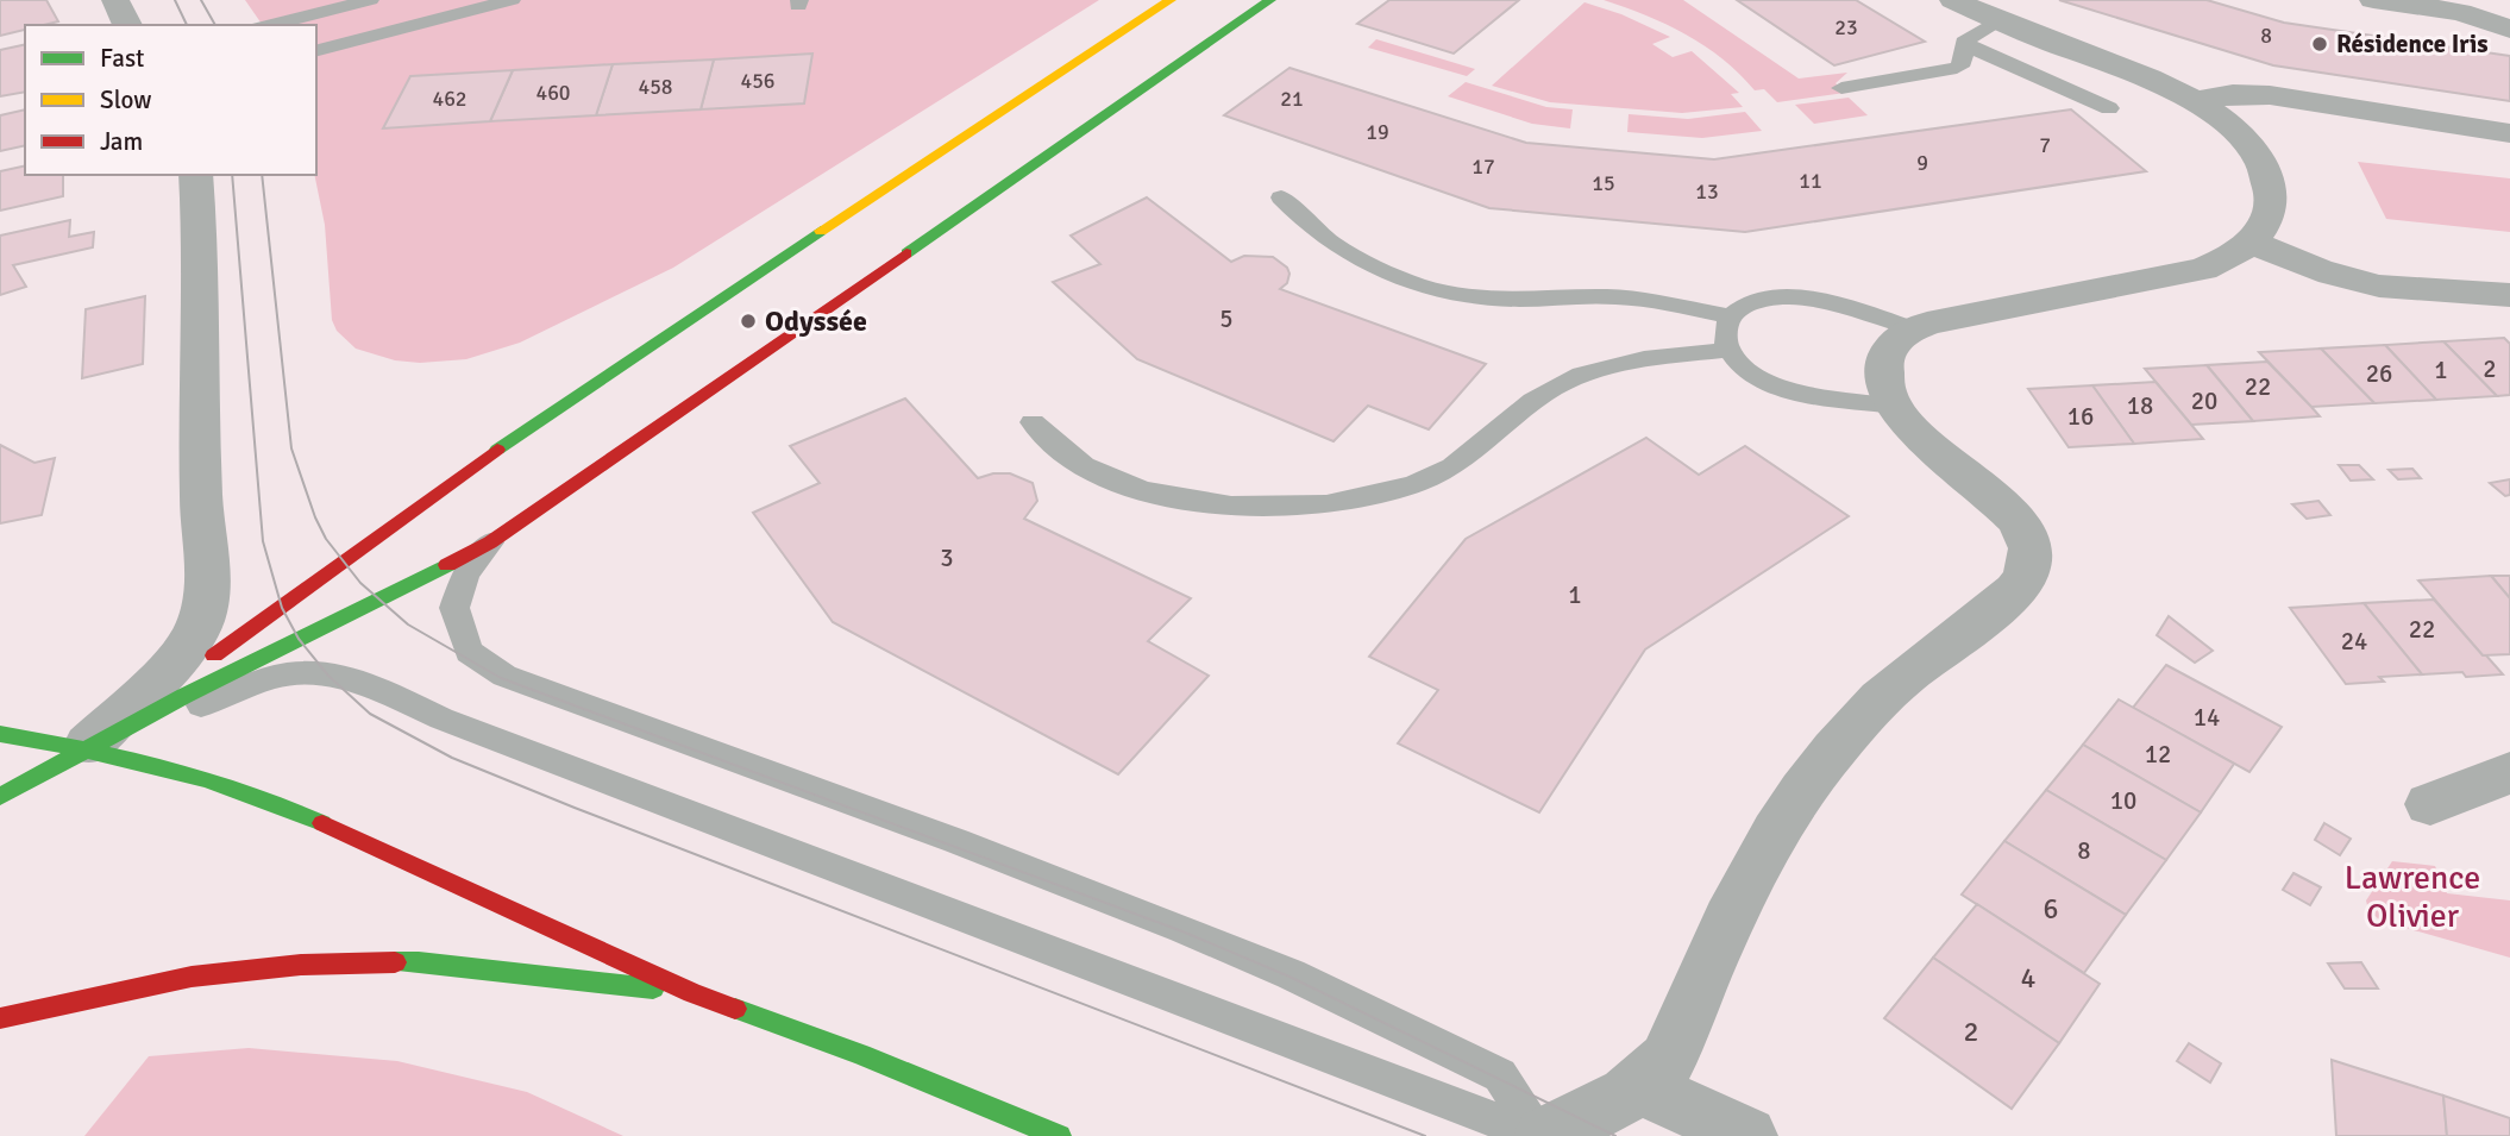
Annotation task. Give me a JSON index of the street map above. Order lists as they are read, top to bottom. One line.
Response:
{"parks":["Lawrence Olivier"],"places":["Résidence Iris","Odyssée"],"house_numbers":["23","8","456","458","460","462","21","19","7","9","17","11","15","13","5","2","1","26","22","20","18","16","3","1","22","24","14","12","10","8","6","4","2"],"legend":["Fast","Slow","Jam"]}
